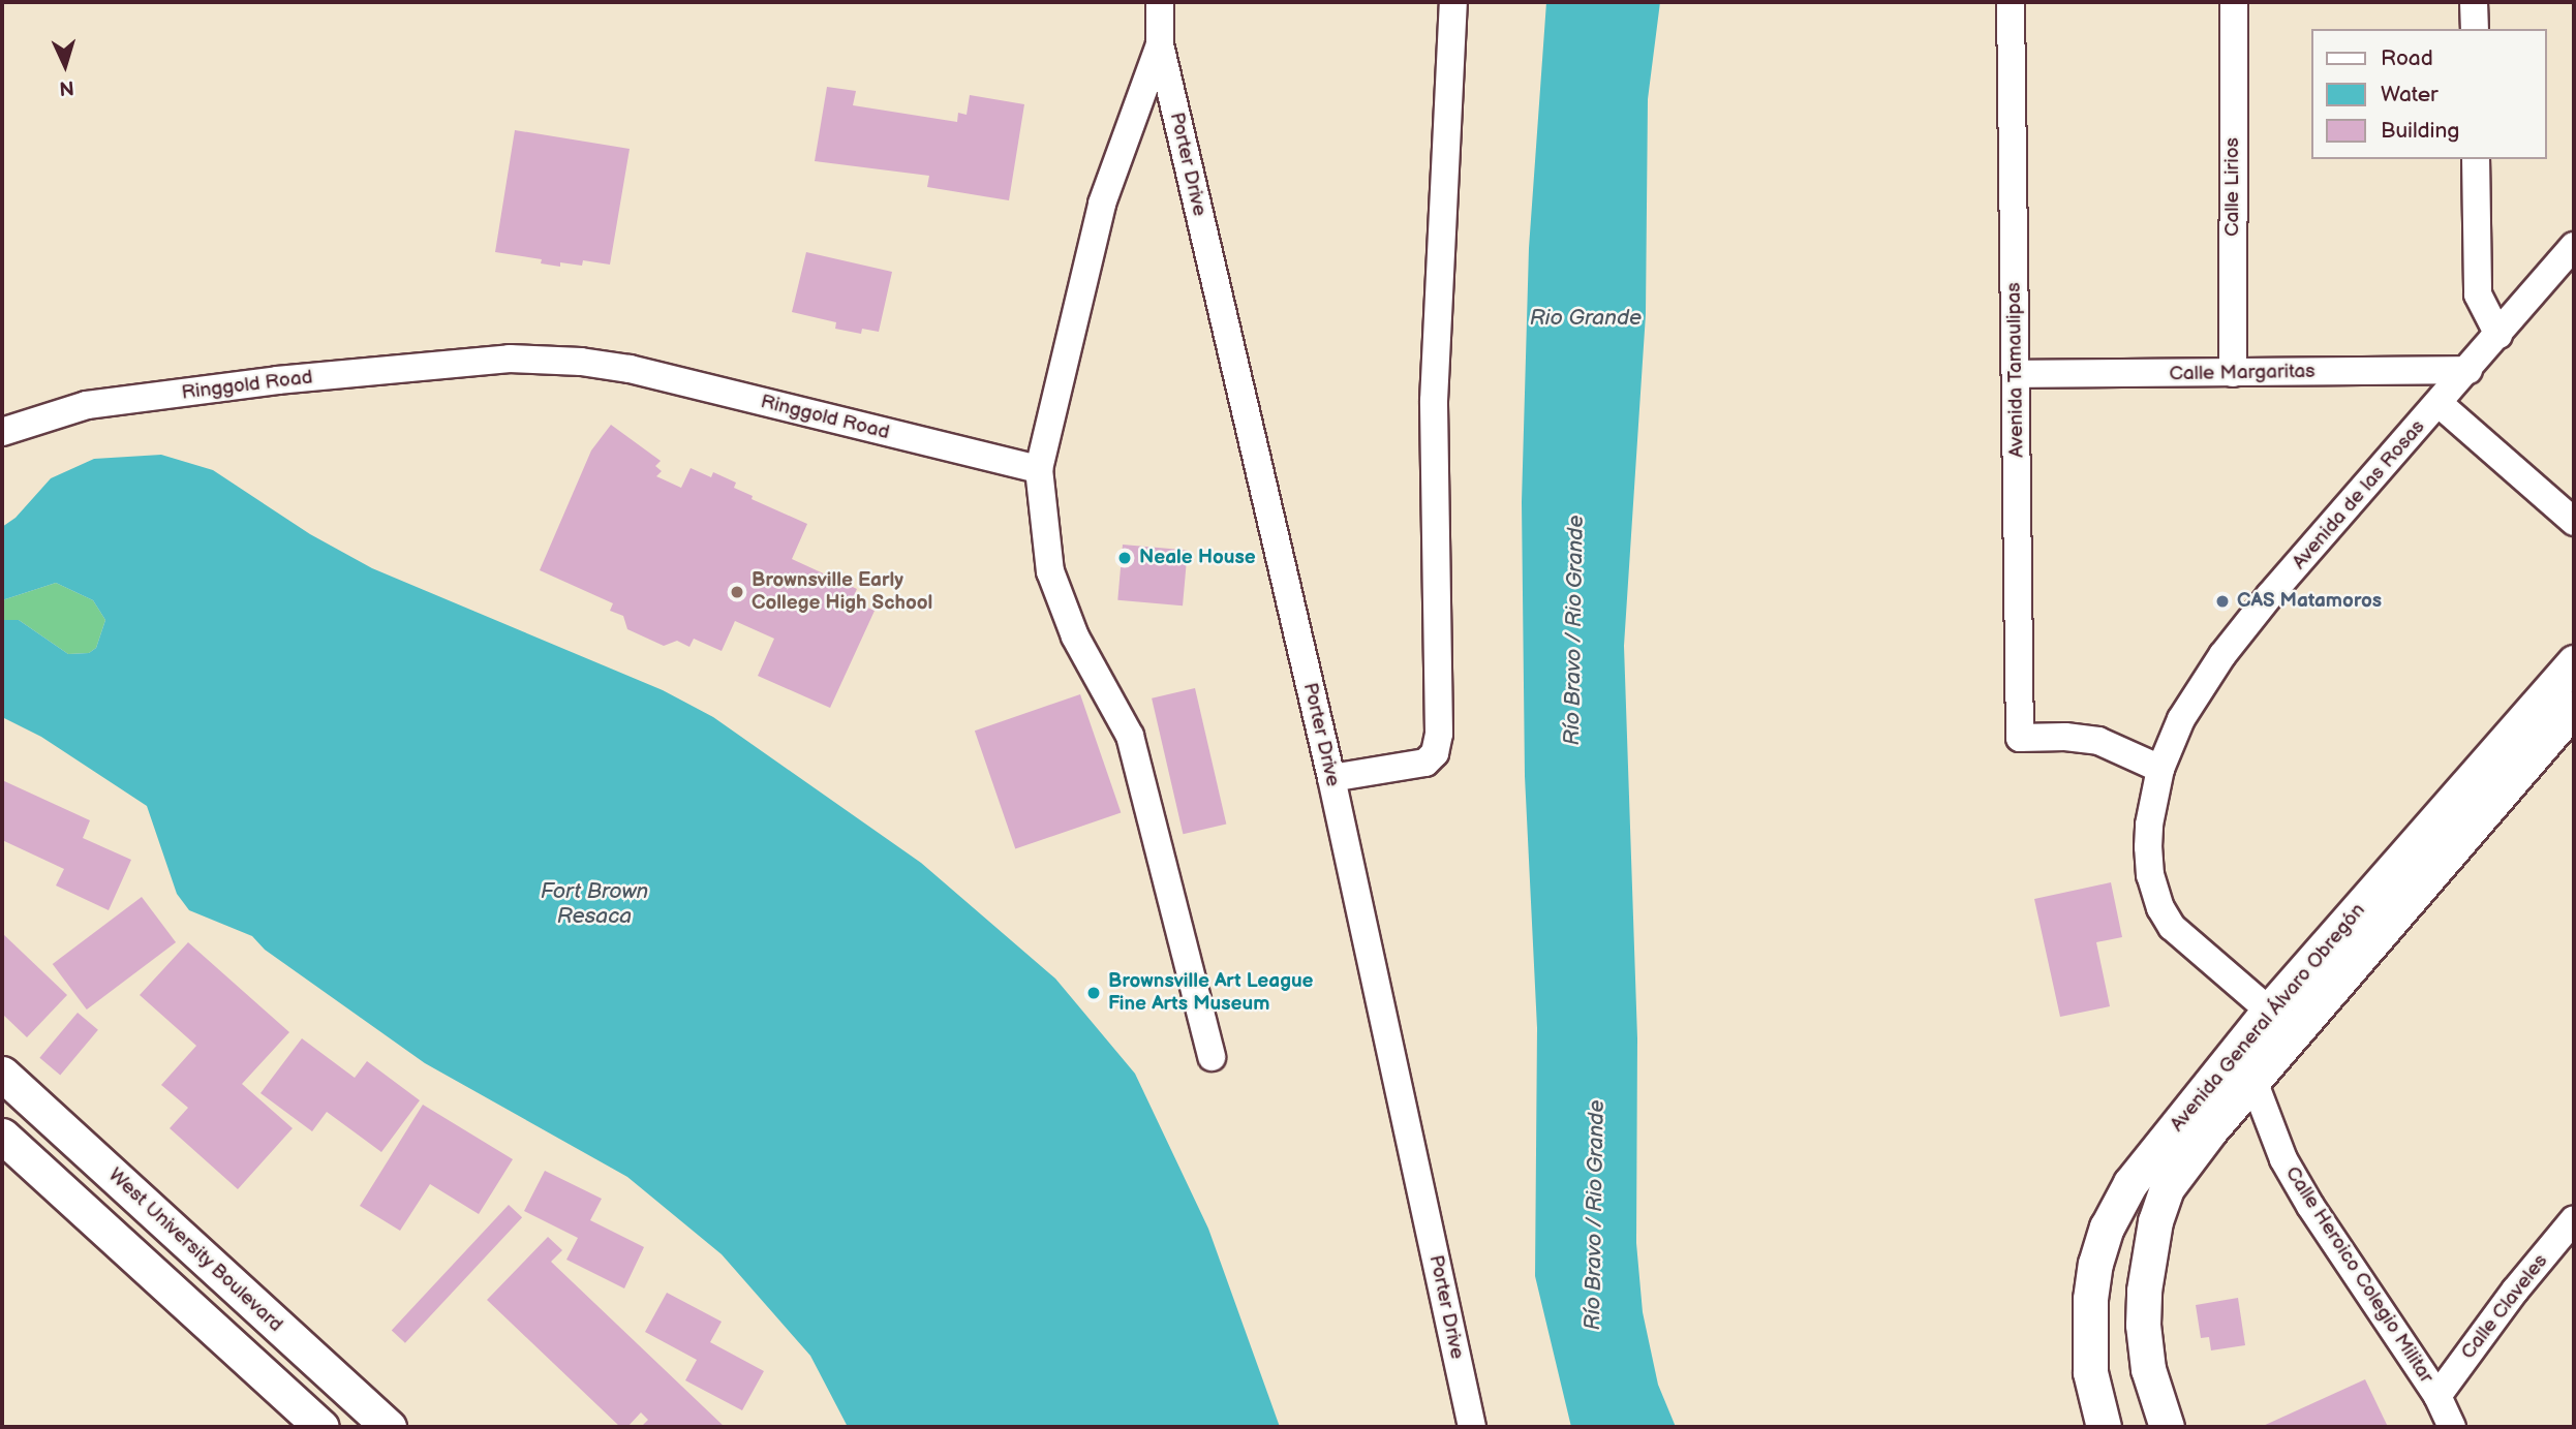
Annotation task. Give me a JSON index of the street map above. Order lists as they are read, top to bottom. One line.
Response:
{"streets":{"main road":["Avenida General Álvaro Obregón","West University Boulevard"],"street":["Porter Drive","Calle Lirios","Avenida Tamaulipas","Calle Margaritas","Ringgold Road","Avenida de las Rosas","Calle Heroico Colegio Militar","Calle Claveles"]},"crossings":[["Calle Lirios","Calle Margaritas"],["Avenida Tamaulipas","Calle Margaritas"],["Avenida Tamaulipas","Avenida de las Rosas"],["Calle Margaritas","Avenida de las Rosas"],["Avenida de las Rosas","Avenida General Álvaro Obregón"],["Avenida General Álvaro Obregón","Calle Heroico Colegio Militar"],["Calle Heroico Colegio Militar","Calle Claveles"]],"water":["Rio Grande","Río Bravo / Rio Grande","Fort Brown Resaca"],"places":["Neale House","Brownsville Early College High School","CAS Matamoros","Brownsville Art League Fine Arts Museum"],"legend":["Road","Water","Building"],"north":"bottom"}
